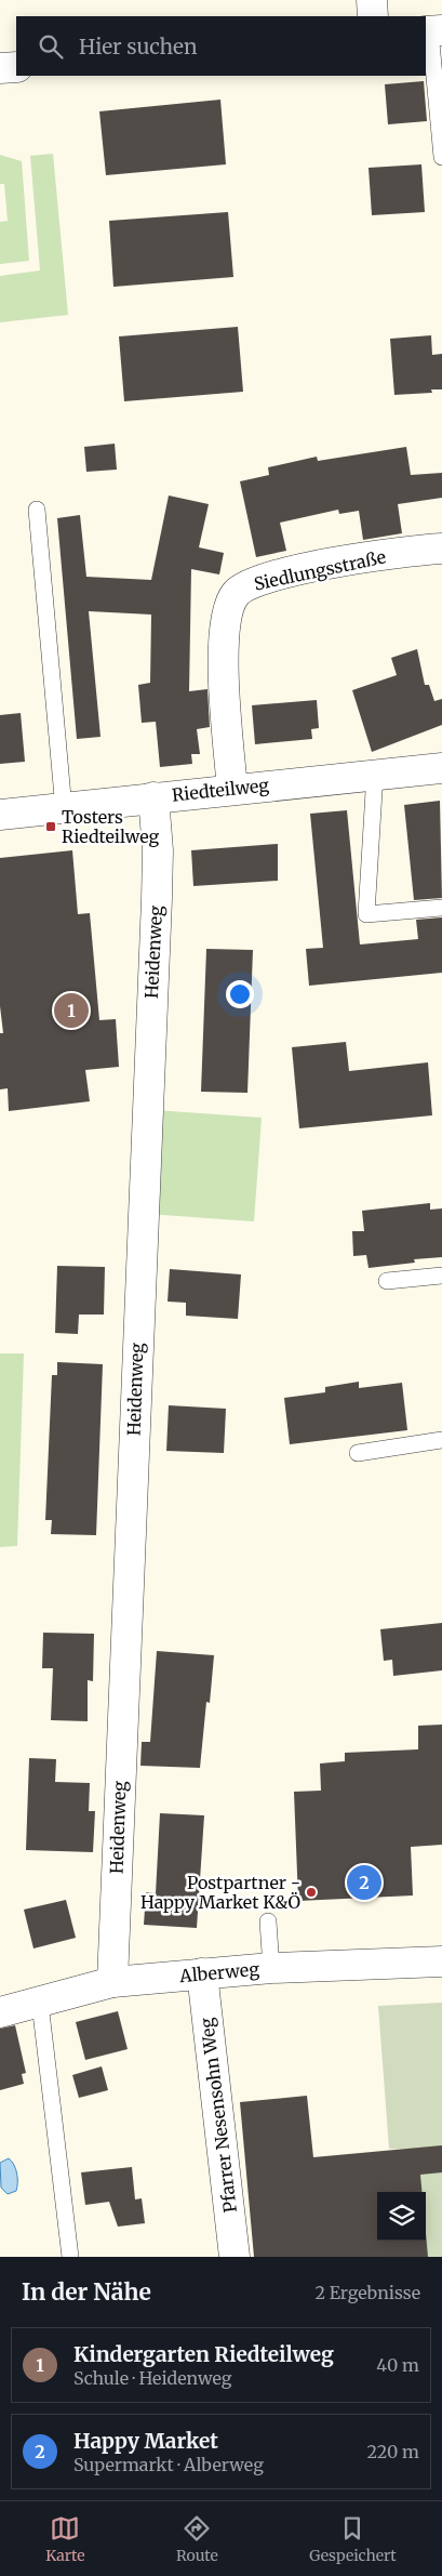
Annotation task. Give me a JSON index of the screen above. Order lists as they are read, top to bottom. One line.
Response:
{"streets":{"street":["Siedlungsstraße","Riedteilweg","Heidenweg","Alberweg","Pfarrer Nesensohn Weg"]},"crossings":[["Siedlungsstraße","Riedteilweg"],["Riedteilweg","Heidenweg"],["Heidenweg","Alberweg"],["Alberweg","Pfarrer Nesensohn Weg"]],"places":{"transit":["Tosters Riedteilweg"],"other":["Postpartner - Happy Market K&Ö"]},"page":{"search":"Hier suchen","pins":["1","2"],"heading":["In der Nähe","2 Ergebnisse"],"list":[{"mark":"1","name":"Kindergarten Riedteilweg","note":"Schule · Heidenweg","value":"40 m"},{"mark":"2","name":"Happy Market","note":"Supermarkt · Alberweg","value":"220 m"}],"nav":["Karte","Route","Gespeichert"]}}
